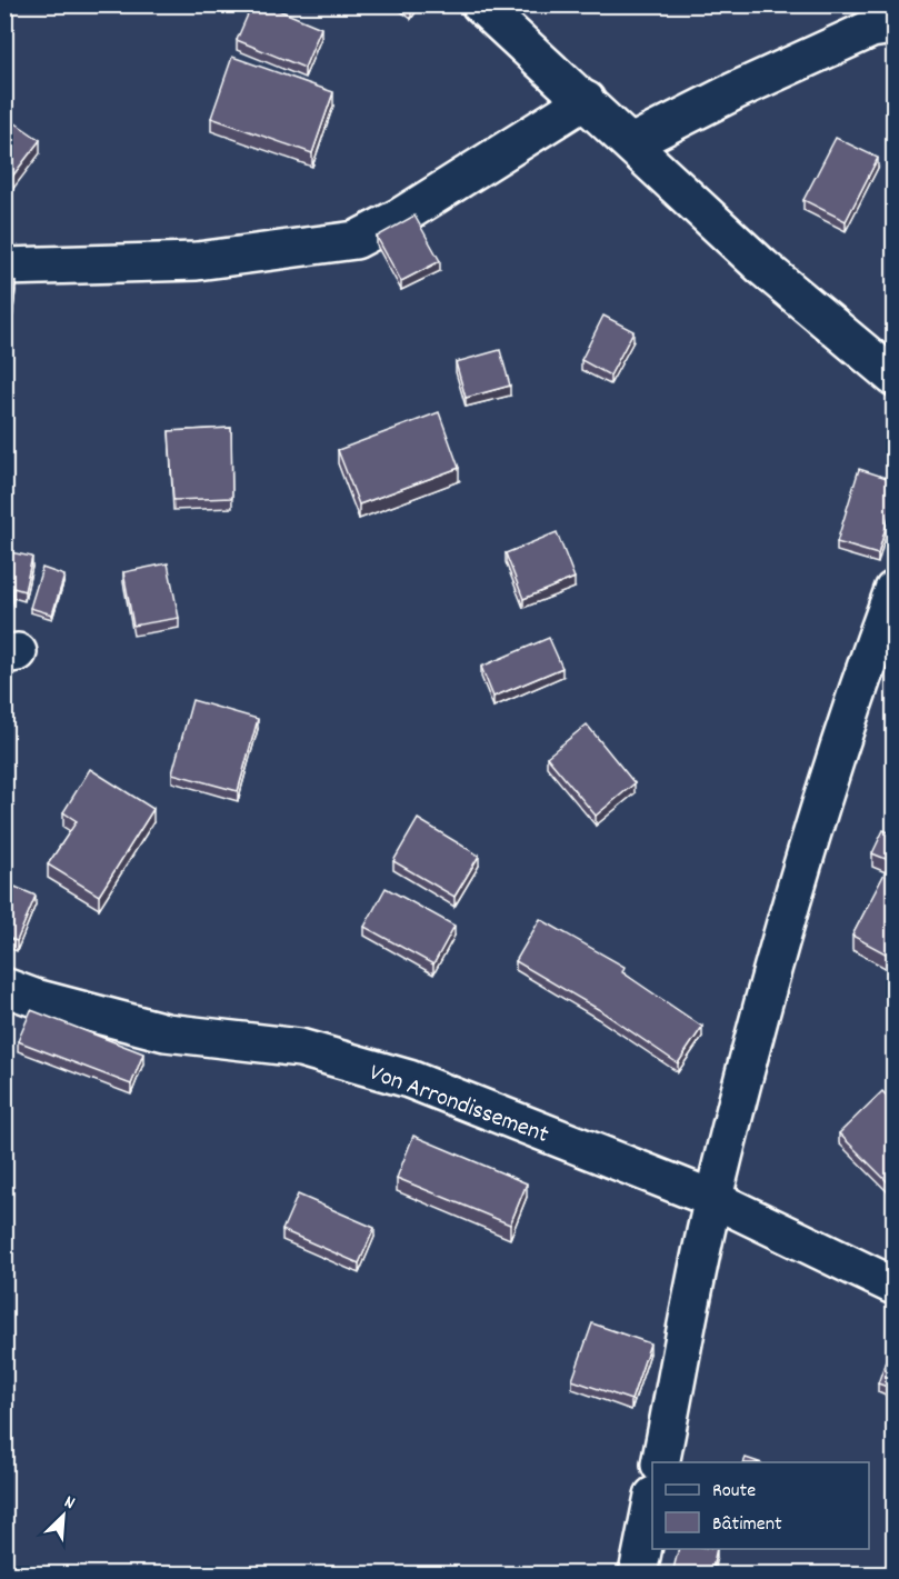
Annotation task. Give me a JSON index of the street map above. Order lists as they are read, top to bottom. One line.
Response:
{"streets":{"street":["Von Arrondissement"]},"legend":["Route","Bâtiment"],"north":"top right"}
